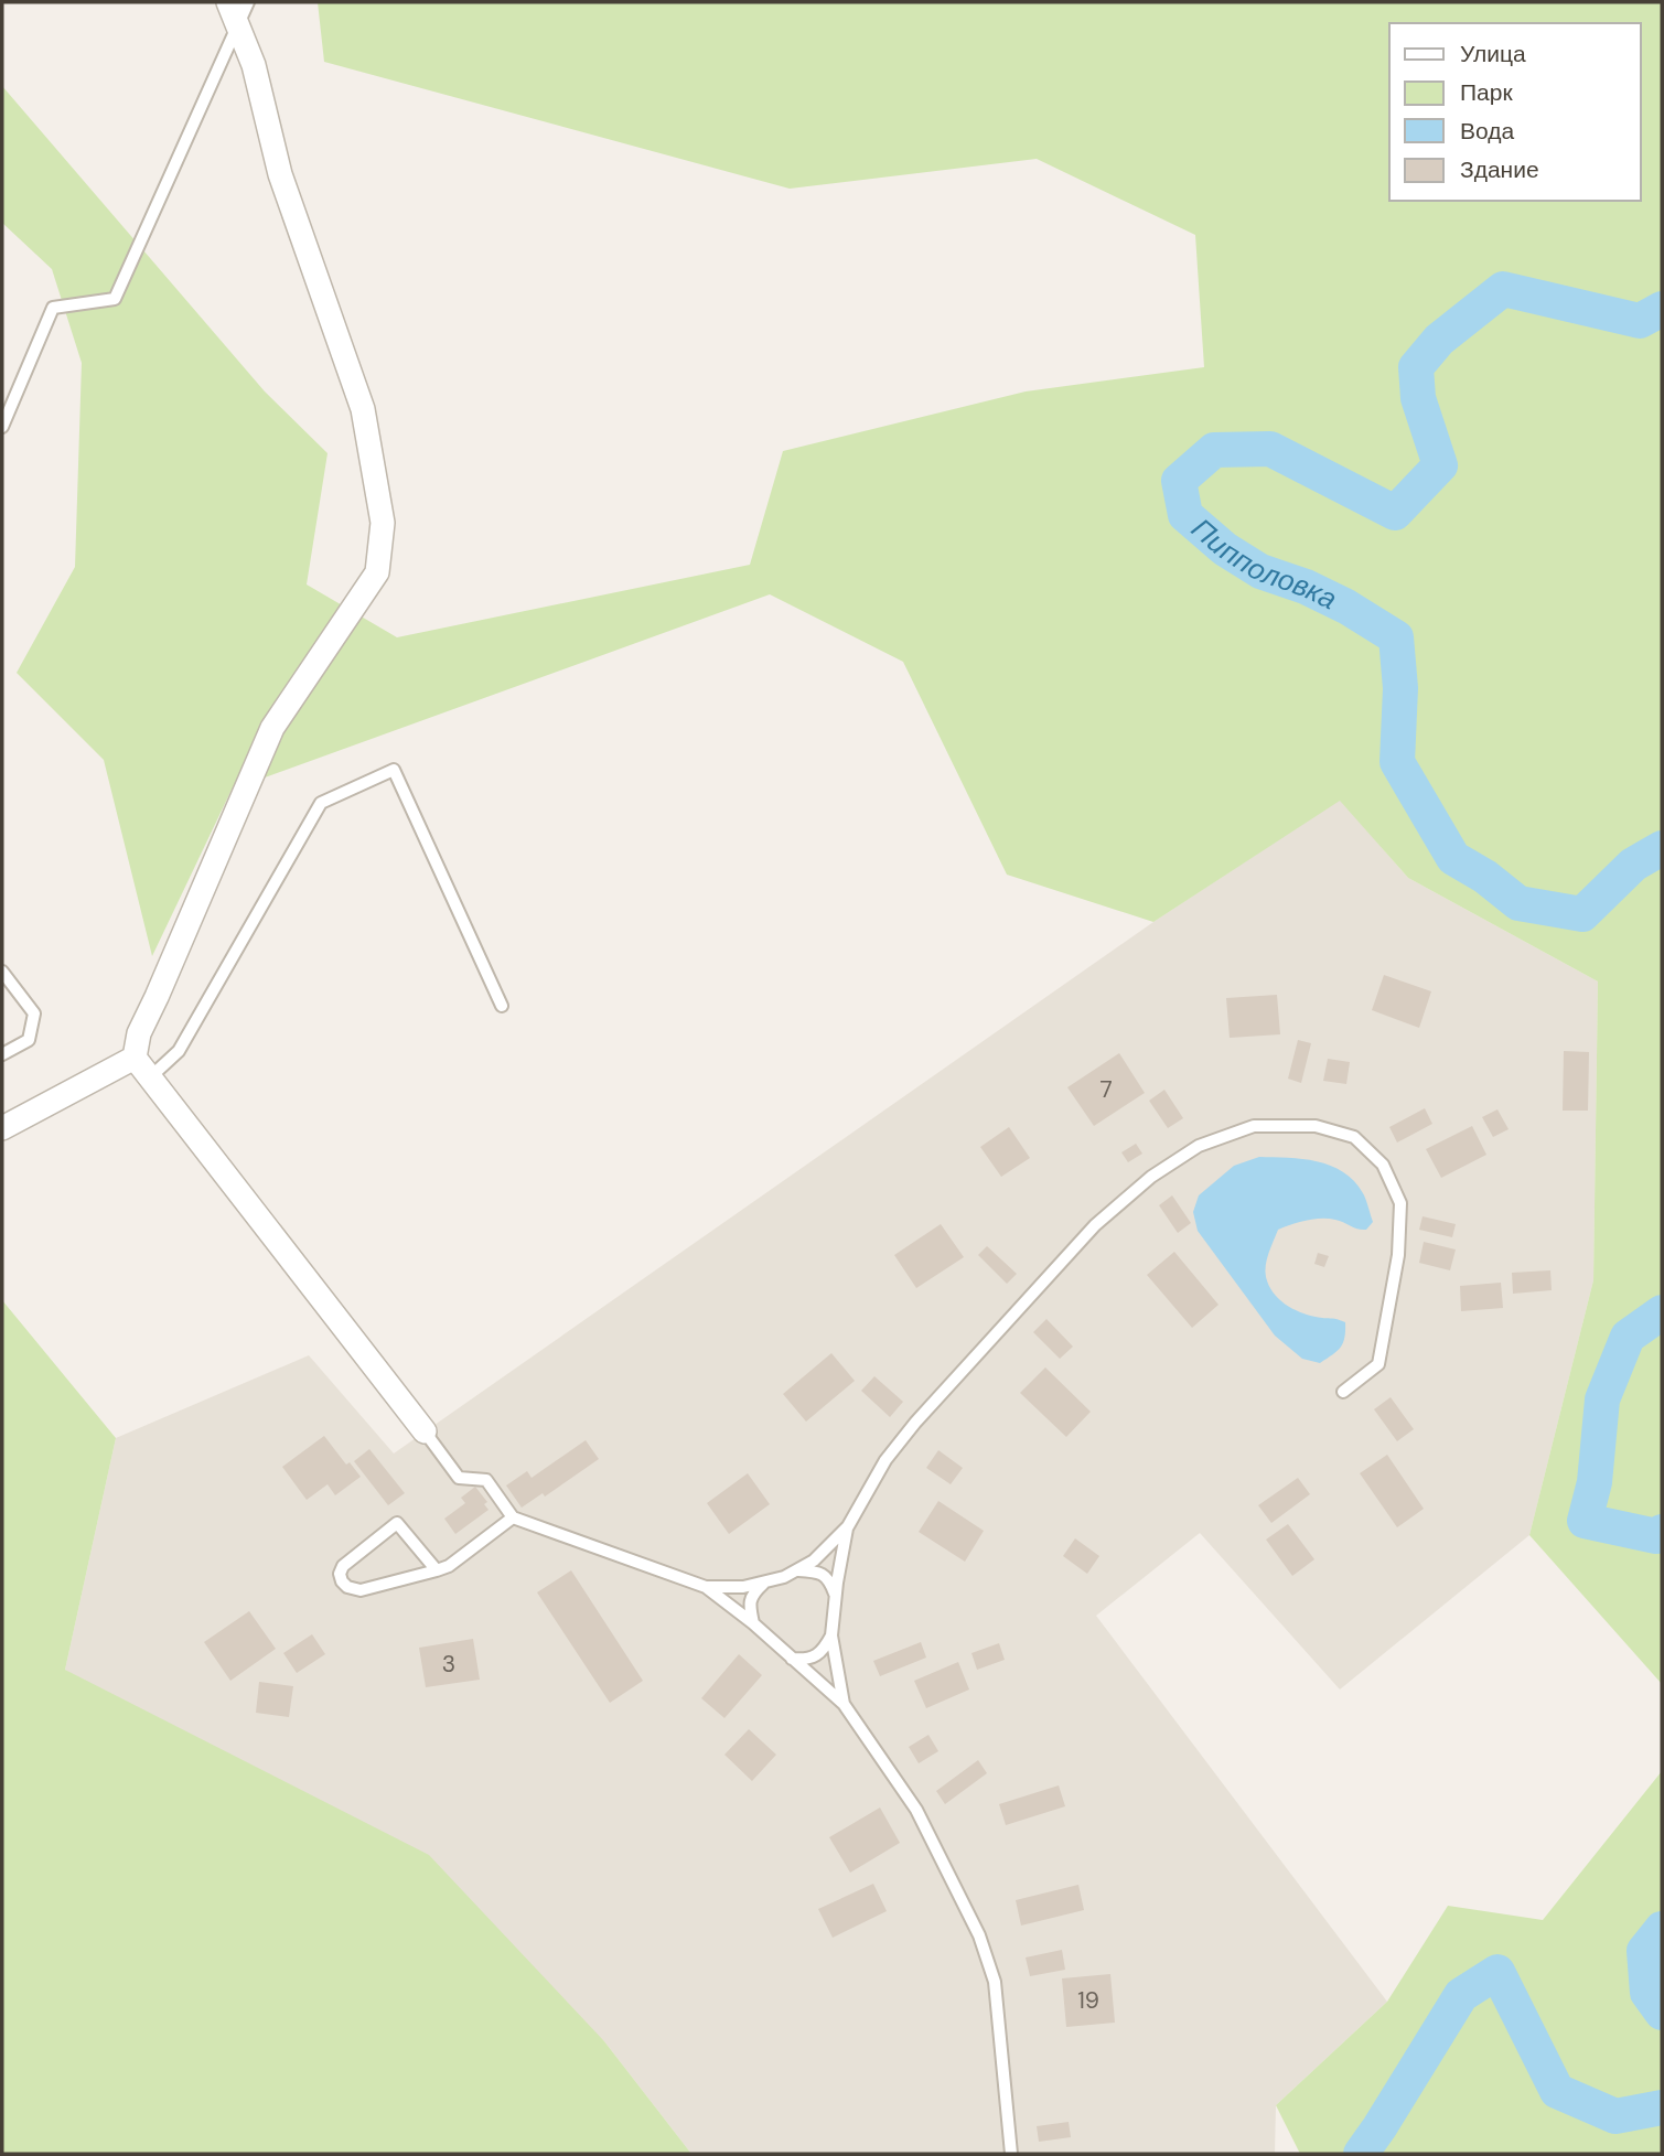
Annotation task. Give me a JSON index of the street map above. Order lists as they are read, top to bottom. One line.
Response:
{"water":["Пипполовка"],"house_numbers":["7","3","19"],"legend":["Улица","Парк","Вода","Здание"]}
